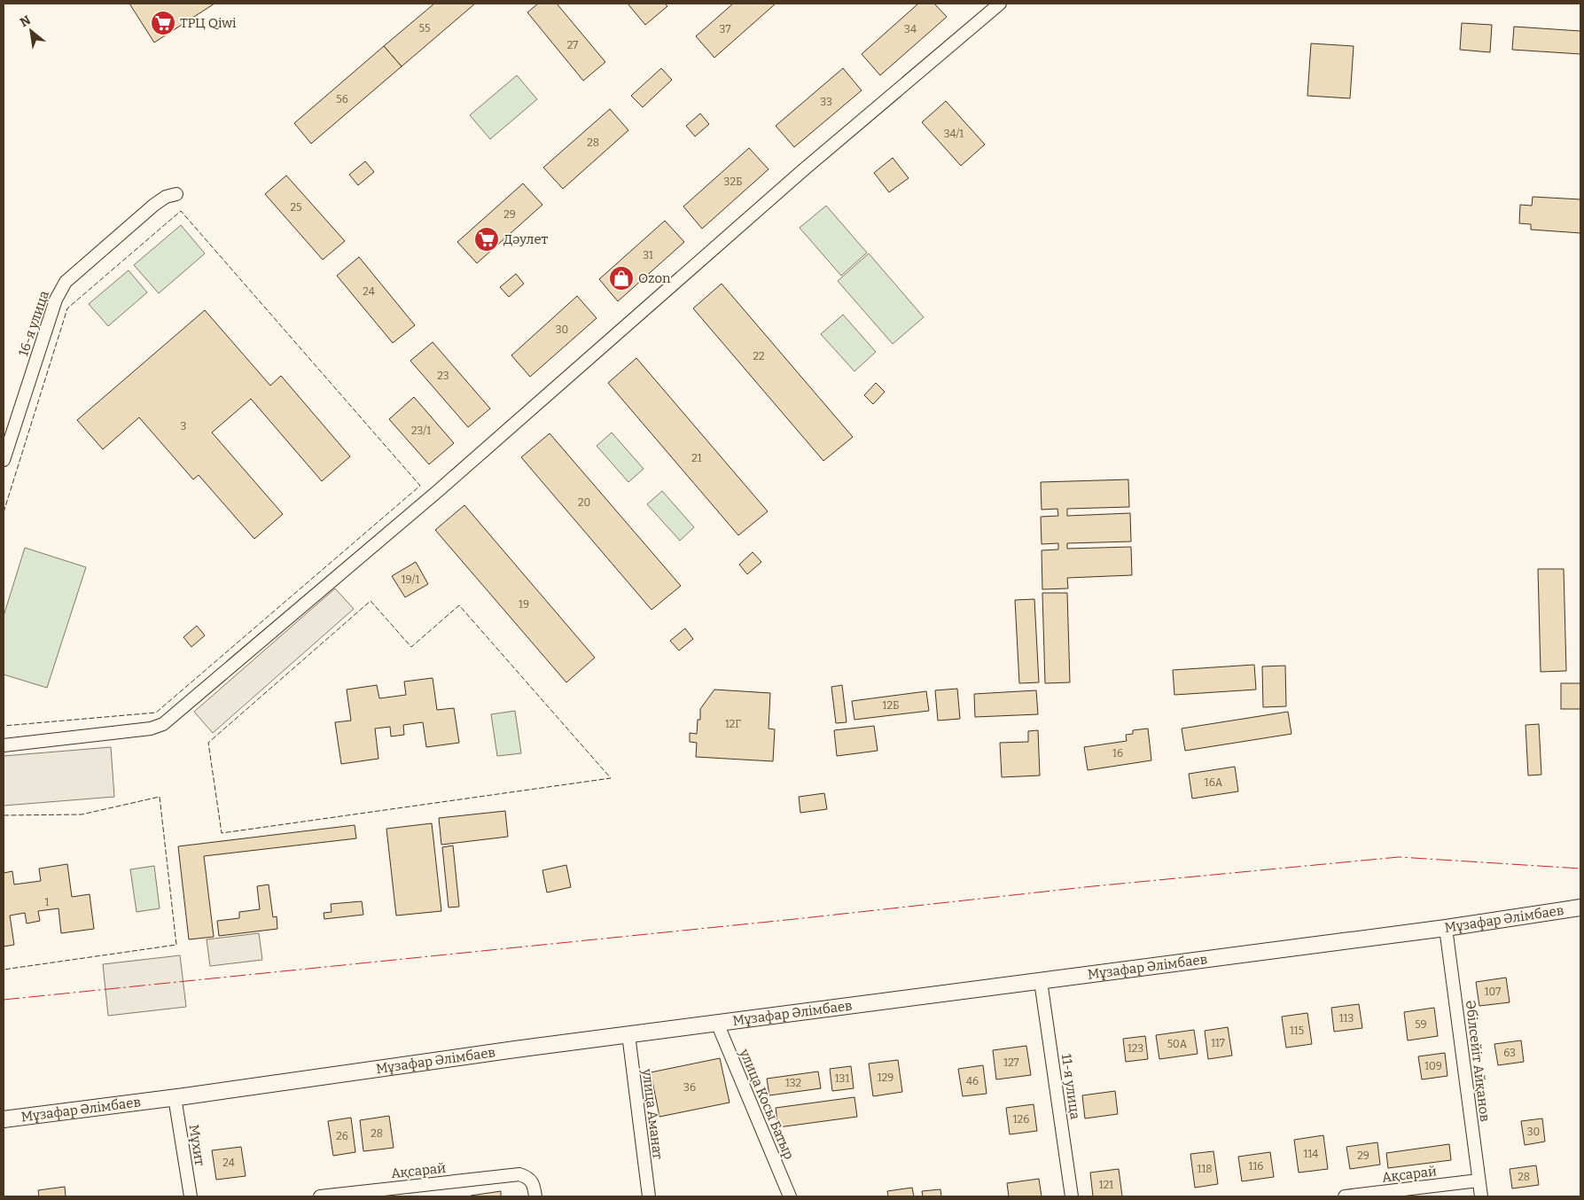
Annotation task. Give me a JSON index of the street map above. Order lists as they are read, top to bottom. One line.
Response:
{"streets":{"street":["16-я улица","Мұзафар Әлімбаев","Әбілсейіт Айқанов","11-я улица","улица Косы Батыр","улица Аманат","Мұхит","Ақсарай"]},"crossings":[["Мұзафар Әлімбаев","Әбілсейіт Айқанов"],["Мұзафар Әлімбаев","11-я улица"],["Мұзафар Әлімбаев","улица Косы Батыр"],["Мұзафар Әлімбаев","улица Аманат"],["Мұзафар Әлімбаев","Мұхит"],["Әбілсейіт Айқанов","Ақсарай"]],"places":{"supermarket":["ТРЦ Qiwi","Дәулет"],"shop":["Ozon"]},"house_numbers":["55","37","34","27","56","33","34/1","28","32Б","25","29","31","24","30","22","23","3","23/1","21","20","19/1","19","12Б","12Г","16","16А","1","107","113","59","115","117","50А","123","63","127","109","129","131","46","132","36","126","30","28","26","114","29","24","116","118","28","121"],"north":"top left"}
